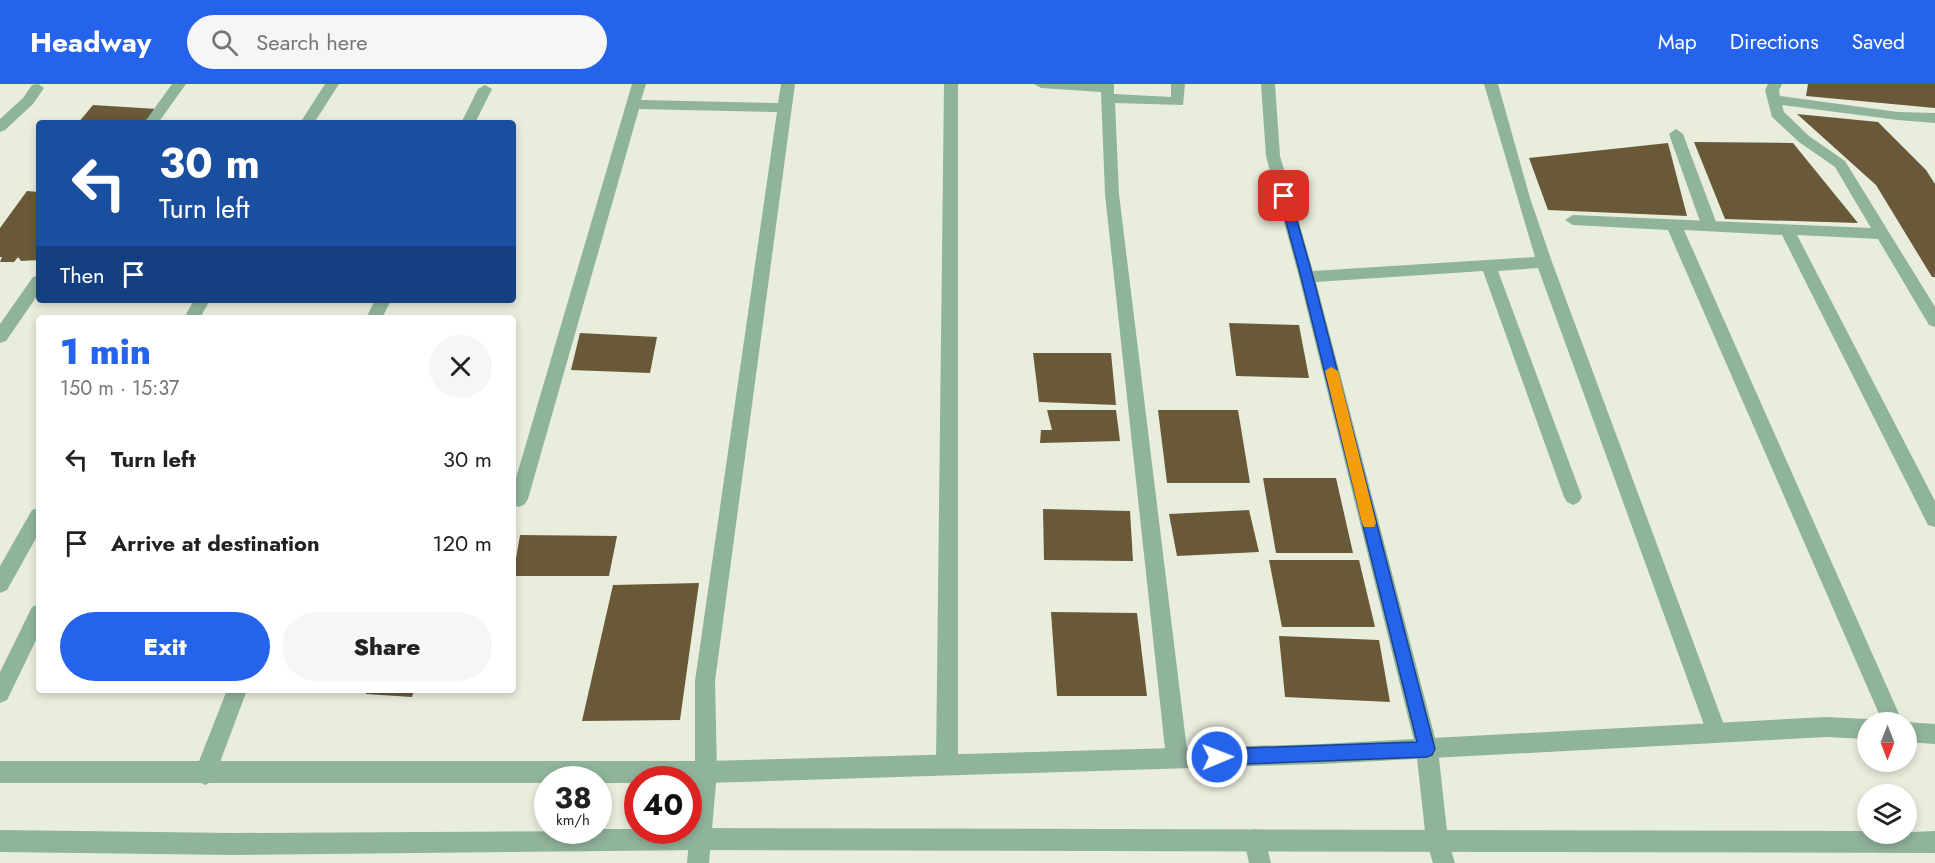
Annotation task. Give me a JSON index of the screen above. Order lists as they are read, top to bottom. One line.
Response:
{"north":"bottom","page":{"header":"Headway","search":"Search here","nav":["Map","Directions","Saved"],"turn":["30 m","Turn left"],"then":"Then","heading":["1 min","150 m · 15:37"],"list":[{"name":"Turn left","value":"30 m"},{"name":"Arrive at destination","value":"120 m"}],"buttons":["Exit","Share"],"speed":"38 km/h","limit":"40"}}
